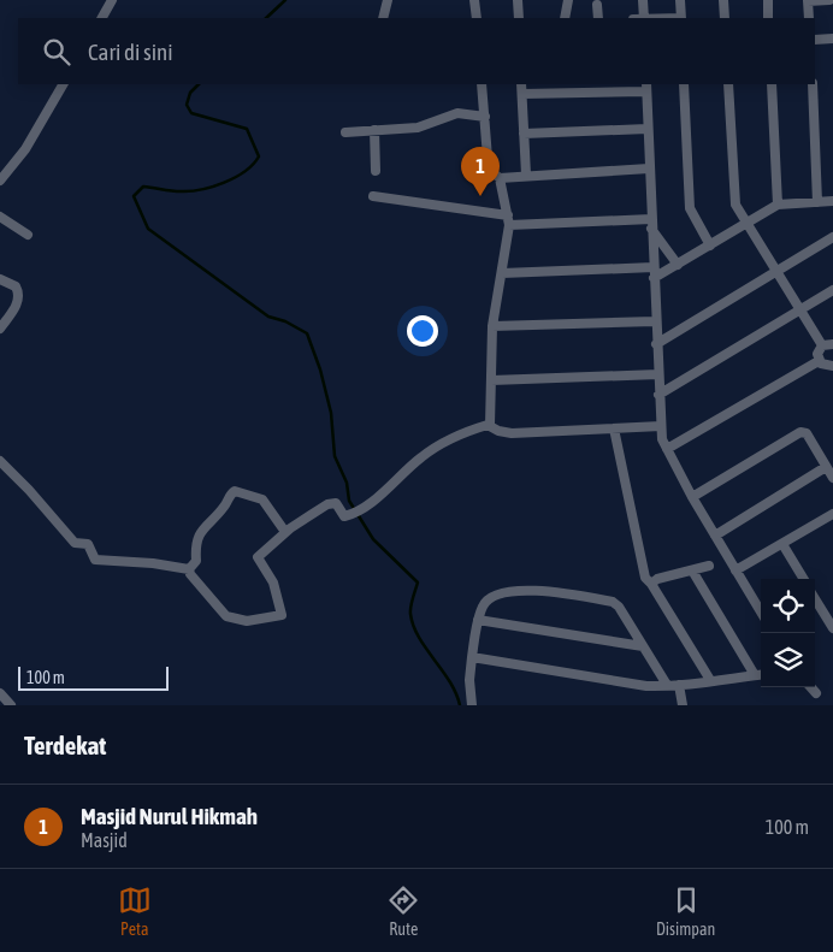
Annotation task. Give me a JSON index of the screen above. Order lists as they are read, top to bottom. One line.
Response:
{"scale_bar":"100 m","page":{"search":"Cari di sini","pins":"1","scale":"100 m","heading":"Terdekat","list":[{"mark":"1","name":"Masjid Nurul Hikmah","note":"Masjid","value":"100 m"}],"nav":["Peta","Rute","Disimpan"]}}
